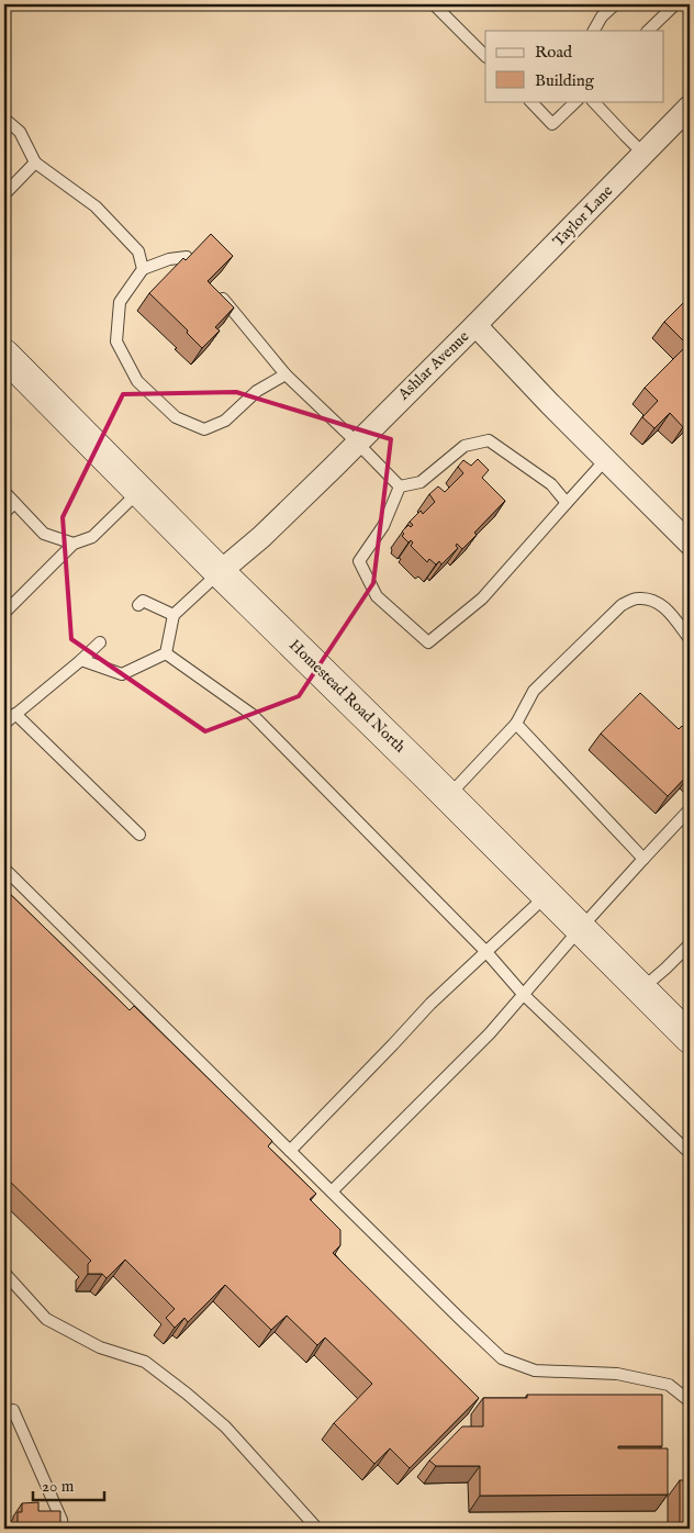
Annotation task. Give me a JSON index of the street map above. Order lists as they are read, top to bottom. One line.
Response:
{"streets":{"main road":["Homestead Road North"],"street":["Taylor Lane","Ashlar Avenue"]},"crossings":[["Taylor Lane","Ashlar Avenue"],["Ashlar Avenue","Homestead Road North"]],"legend":["Road","Building"],"scale_bar":"20 m"}
